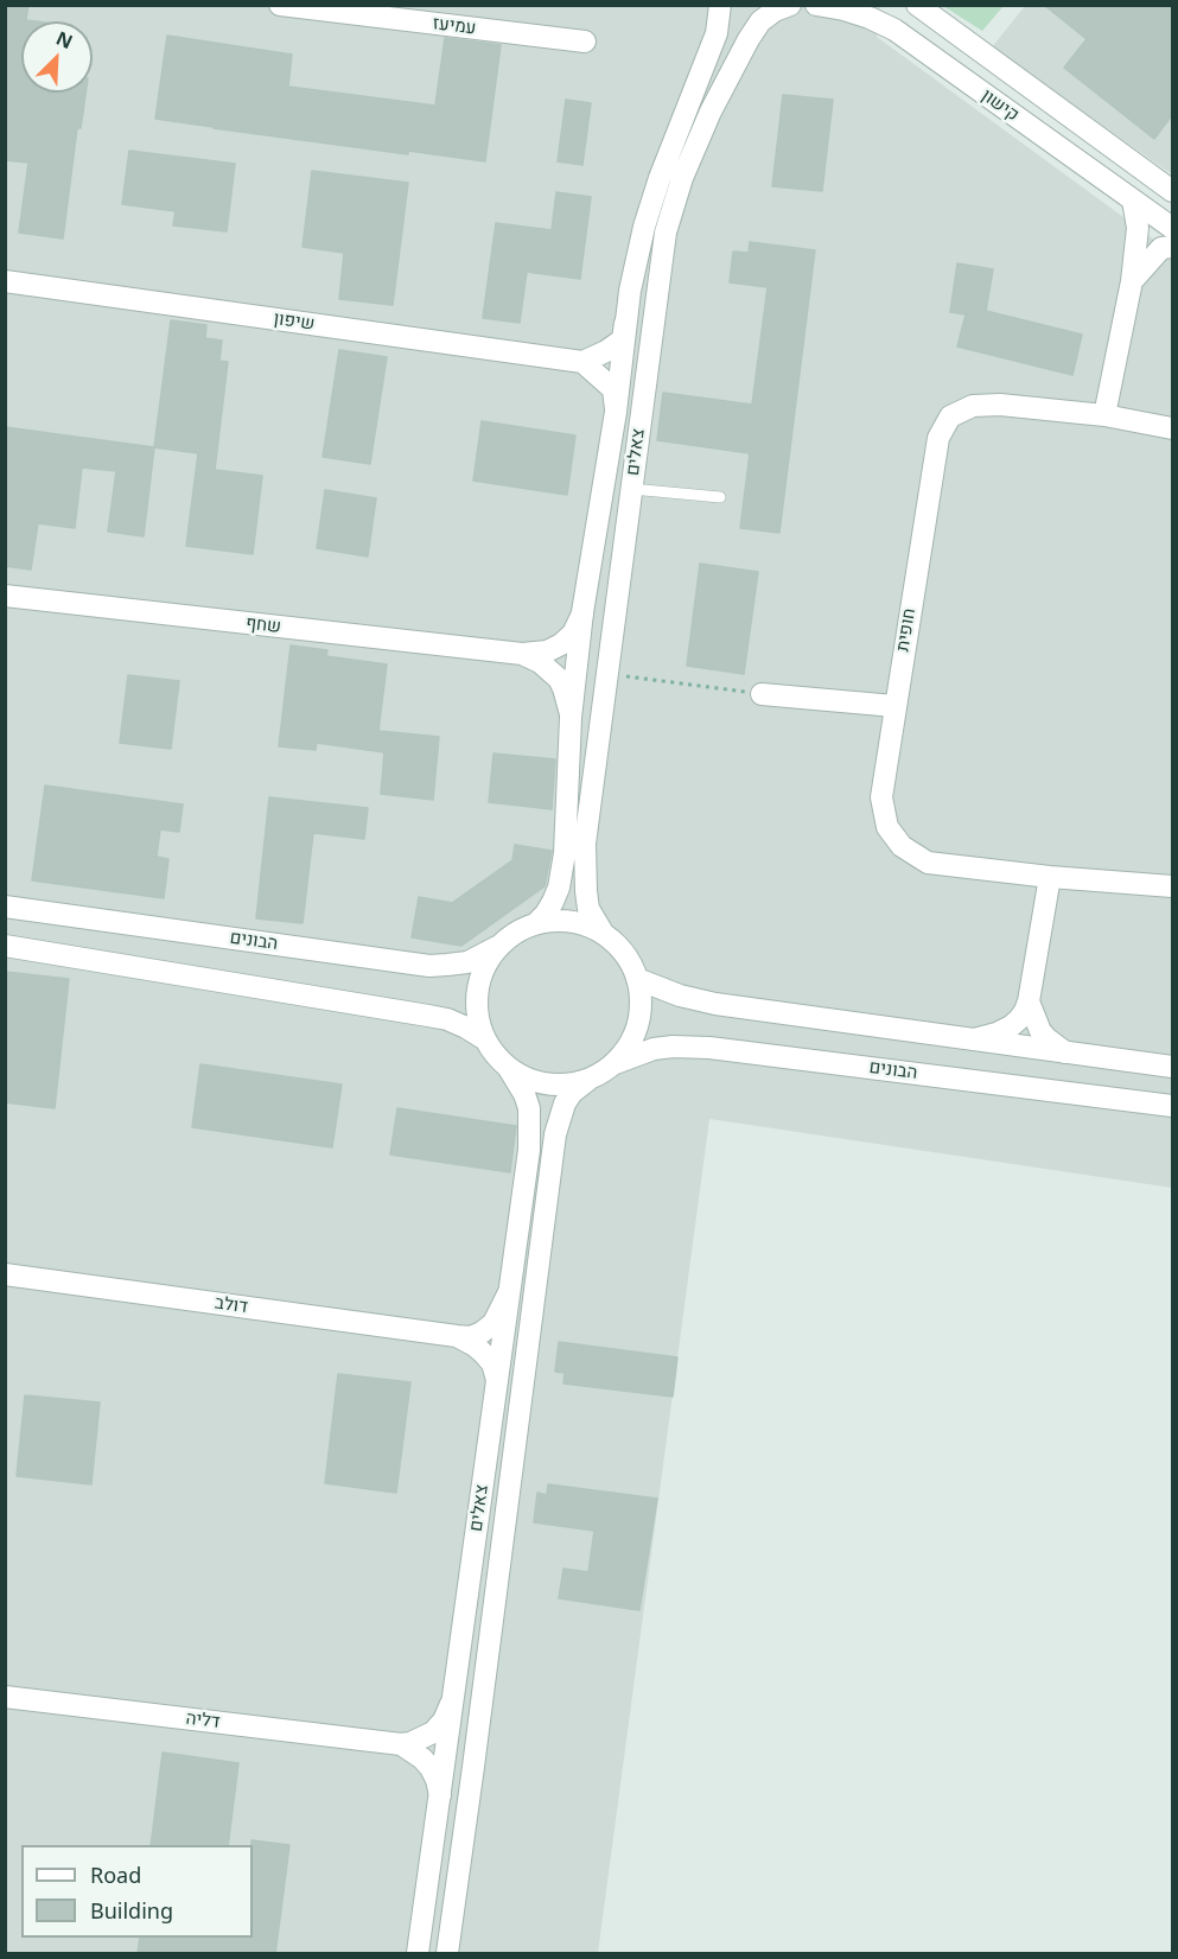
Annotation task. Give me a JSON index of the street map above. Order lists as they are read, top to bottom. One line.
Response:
{"streets":{"street":["עמיעז","קישון","שיפון","צאלים","שחף","חופית","הבונים","דולב","דליה"]},"crossings":[["צאלים","שחף"],["צאלים","הבונים"],["צאלים","דולב"],["צאלים","דליה"]],"legend":["Road","Building"],"north":"top right"}
